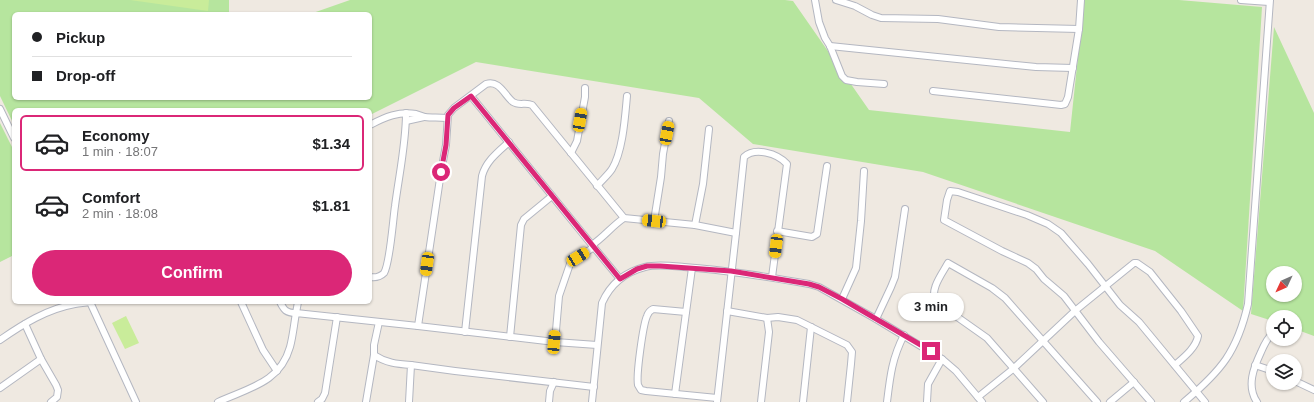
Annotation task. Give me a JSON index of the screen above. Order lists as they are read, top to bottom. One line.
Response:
{"north":"bottom left","page":{"banner":["Pickup","Drop-off"],"list":[{"name":"Economy","note":"1 min · 18:07","value":"$1.34"},{"name":"Comfort","note":"2 min · 18:08","value":"$1.81"}],"buttons":"Confirm","bubble":"3 min"}}
